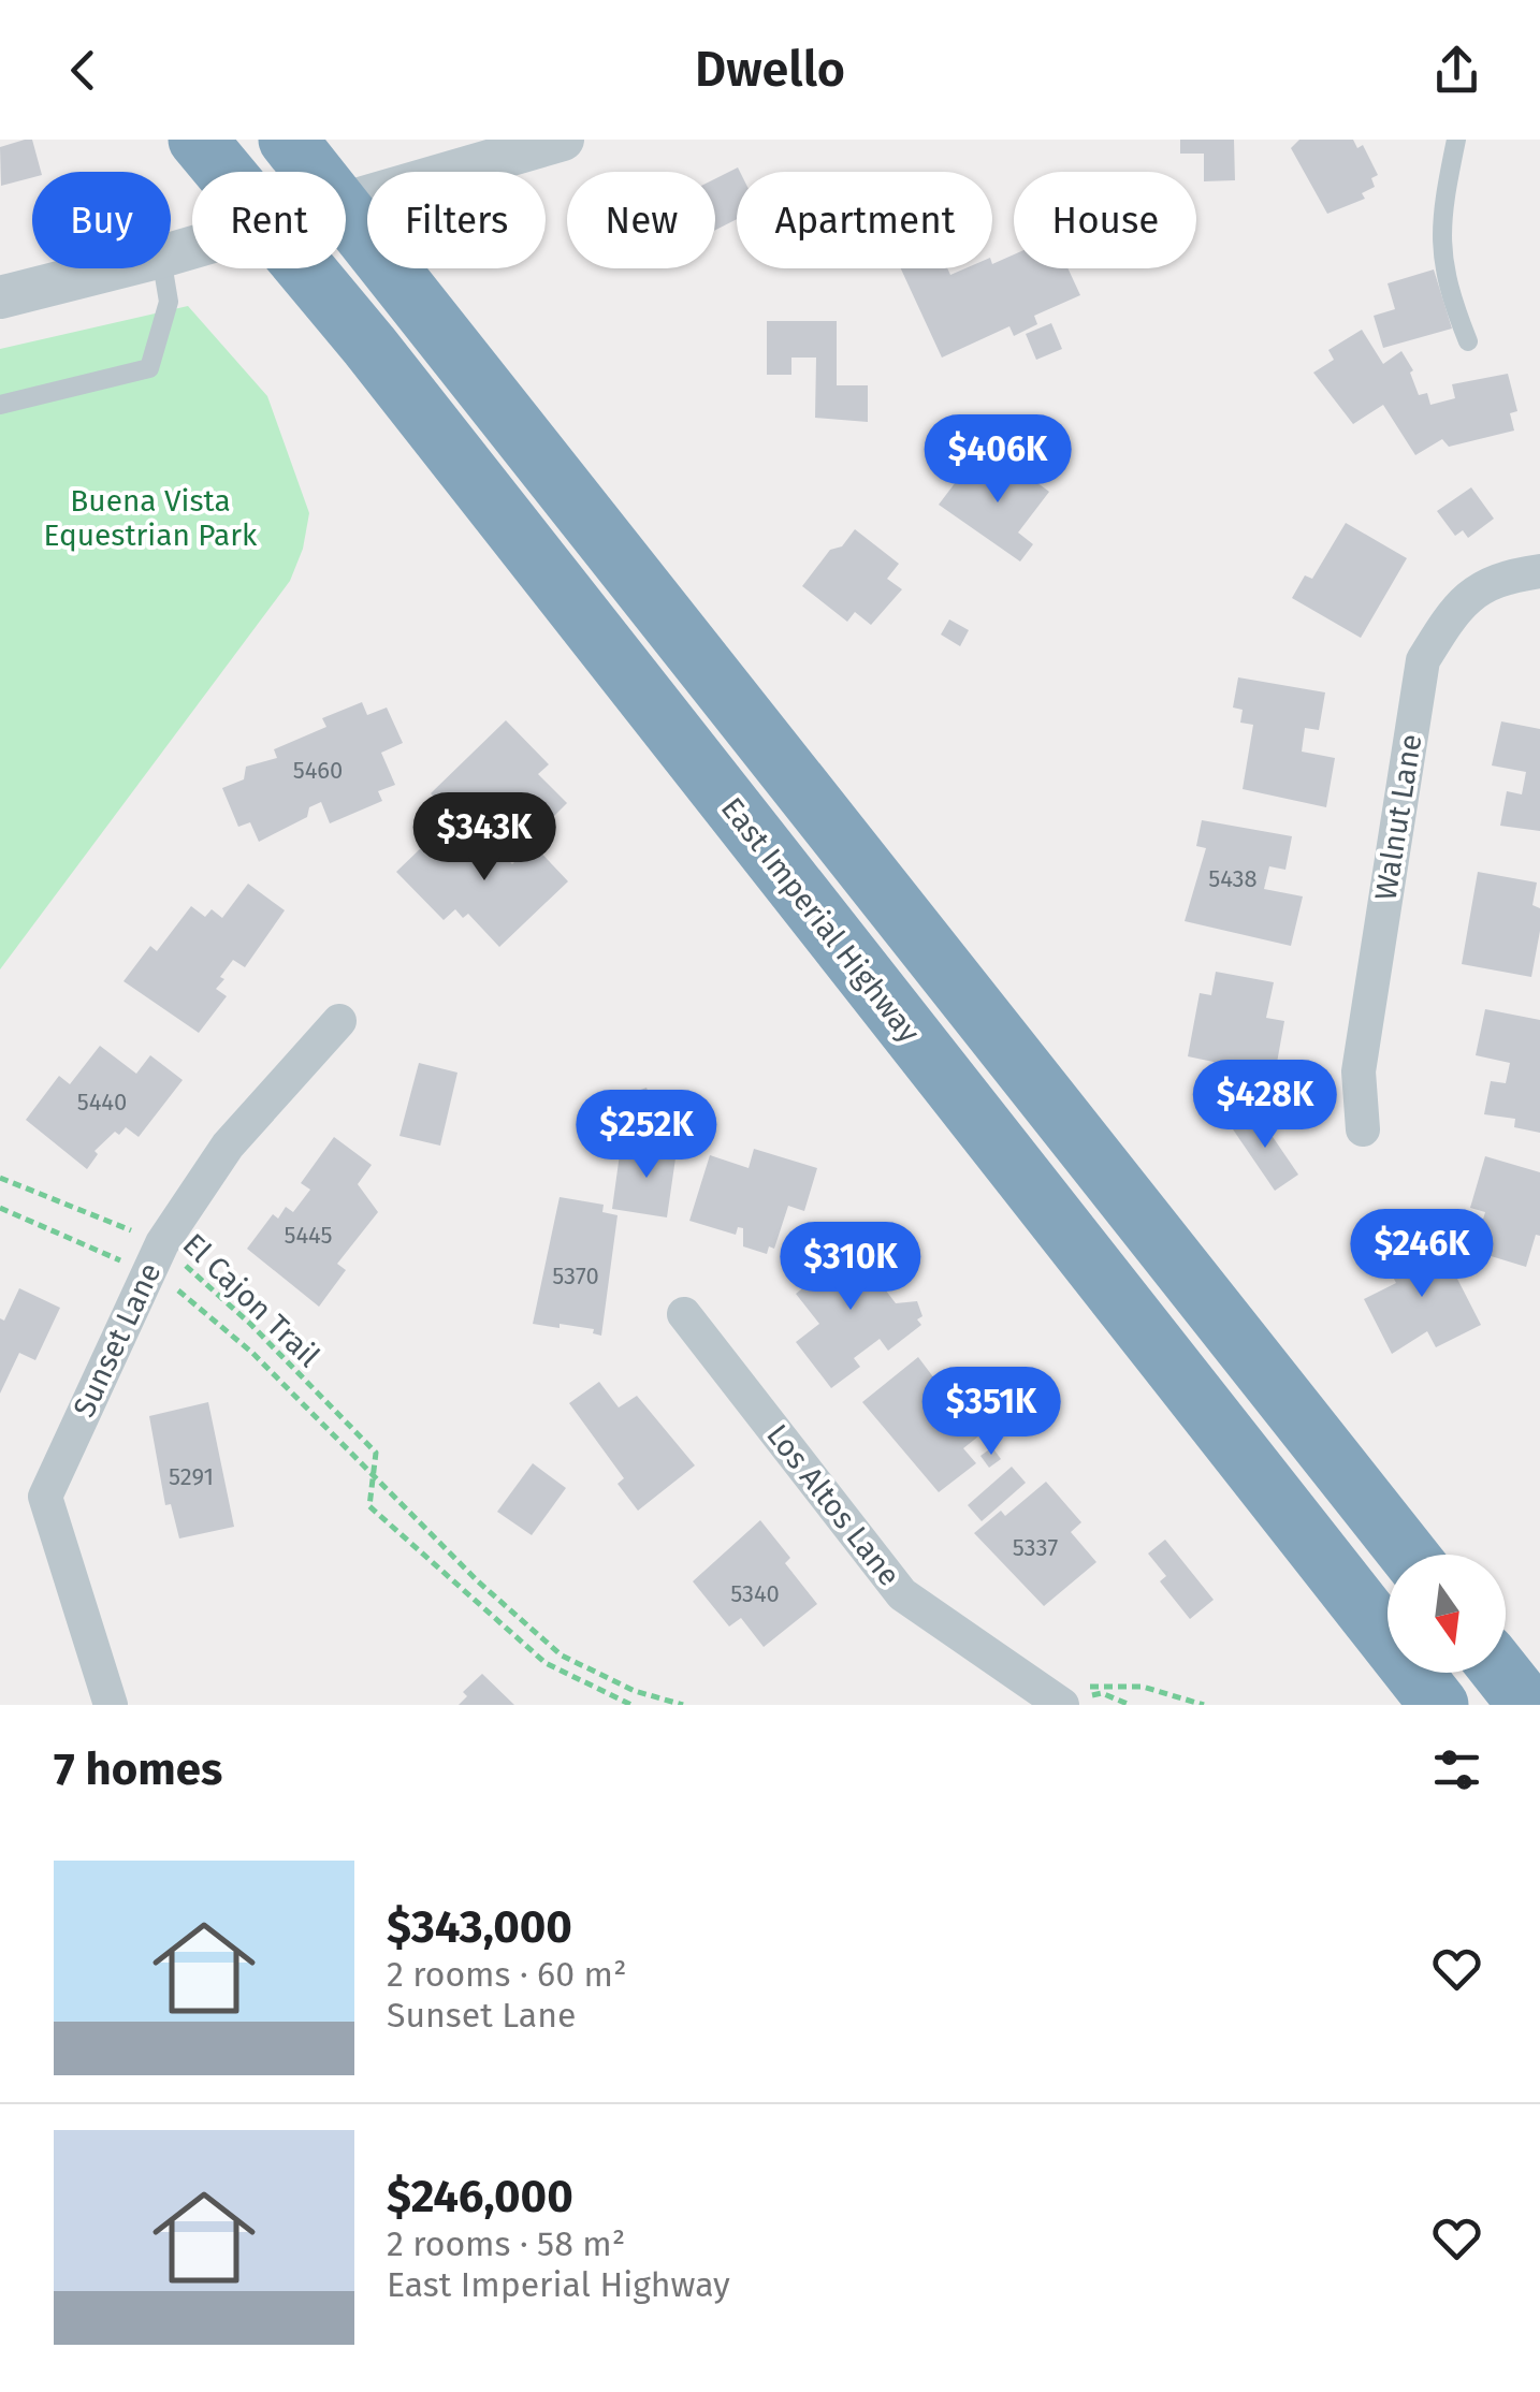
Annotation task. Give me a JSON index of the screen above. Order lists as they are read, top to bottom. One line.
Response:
{"streets":{"highway":["East Imperial Highway"],"street":["Walnut Lane","Sunset Lane","Los Altos Lane"],"path":["El Cajon Trail"]},"crossings":[["El Cajon Trail","Sunset Lane"]],"parks":["Buena Vista Equestrian Park"],"house_numbers":["5460","5438","5440","5445","5370","5291","5337","5340"],"north":"bottom","page":{"header":"Dwello","chip":["Buy","Rent","Filters","New","Apartment","House"],"price":["$406K","$343K","$428K","$252K","$246K","$310K","$351K"],"heading":"7 homes","list":[{"name":"$343,000","note":"2 rooms · 60 m² · Sunset Lane"},{"name":"$246,000","note":"2 rooms · 58 m² · East Imperial Highway"}]}}
